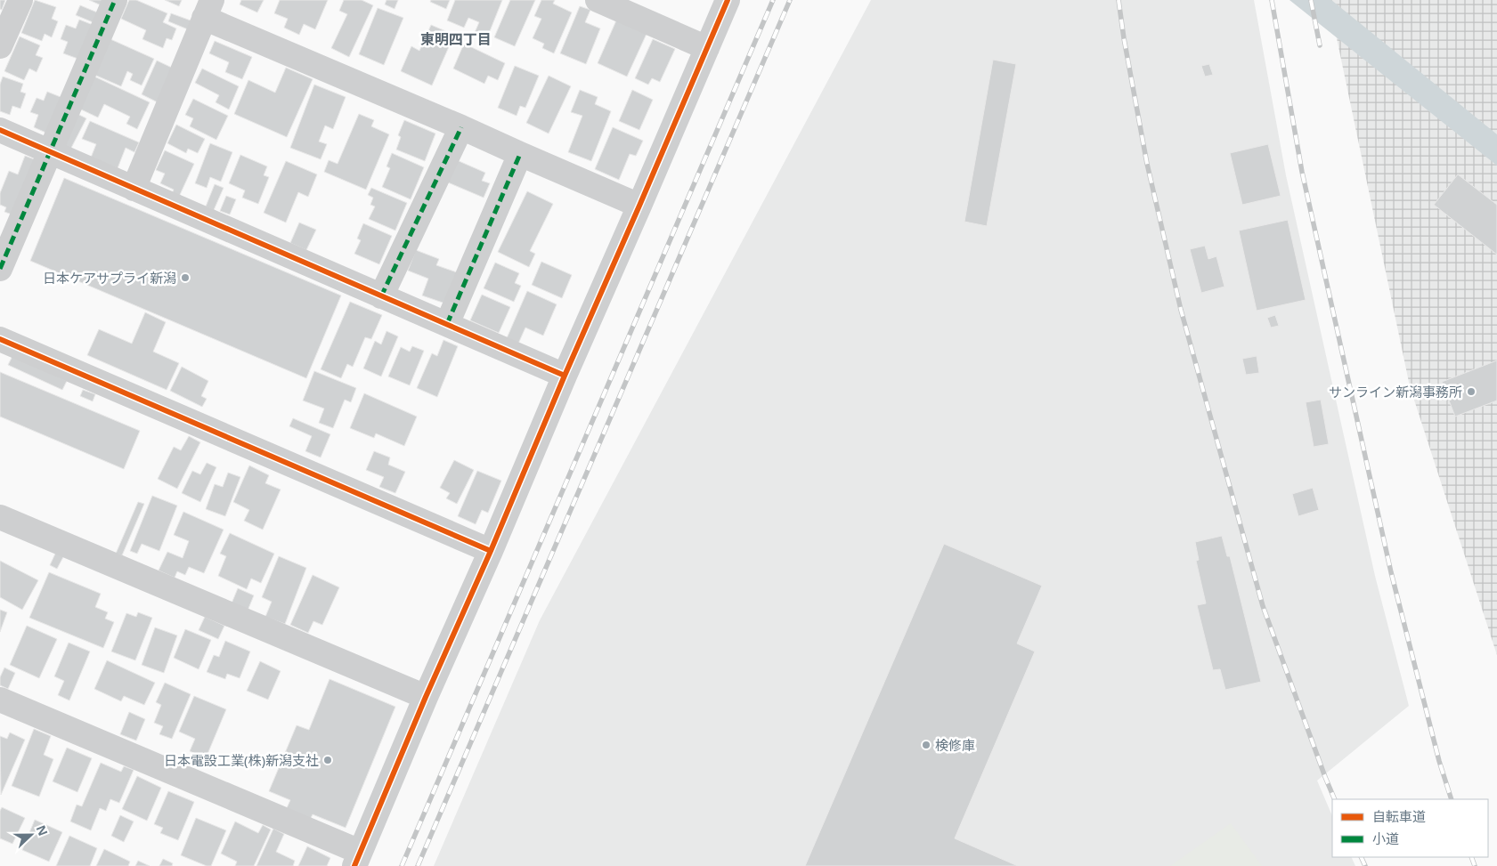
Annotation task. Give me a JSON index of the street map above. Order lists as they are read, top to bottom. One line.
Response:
{"districts":["東明四丁目"],"places":["日本ケアサプライ新潟","サンライン新潟事務所","検修庫","日本電設工業(株)新潟支社"],"legend":["自転車道","小道"],"north":"right"}
